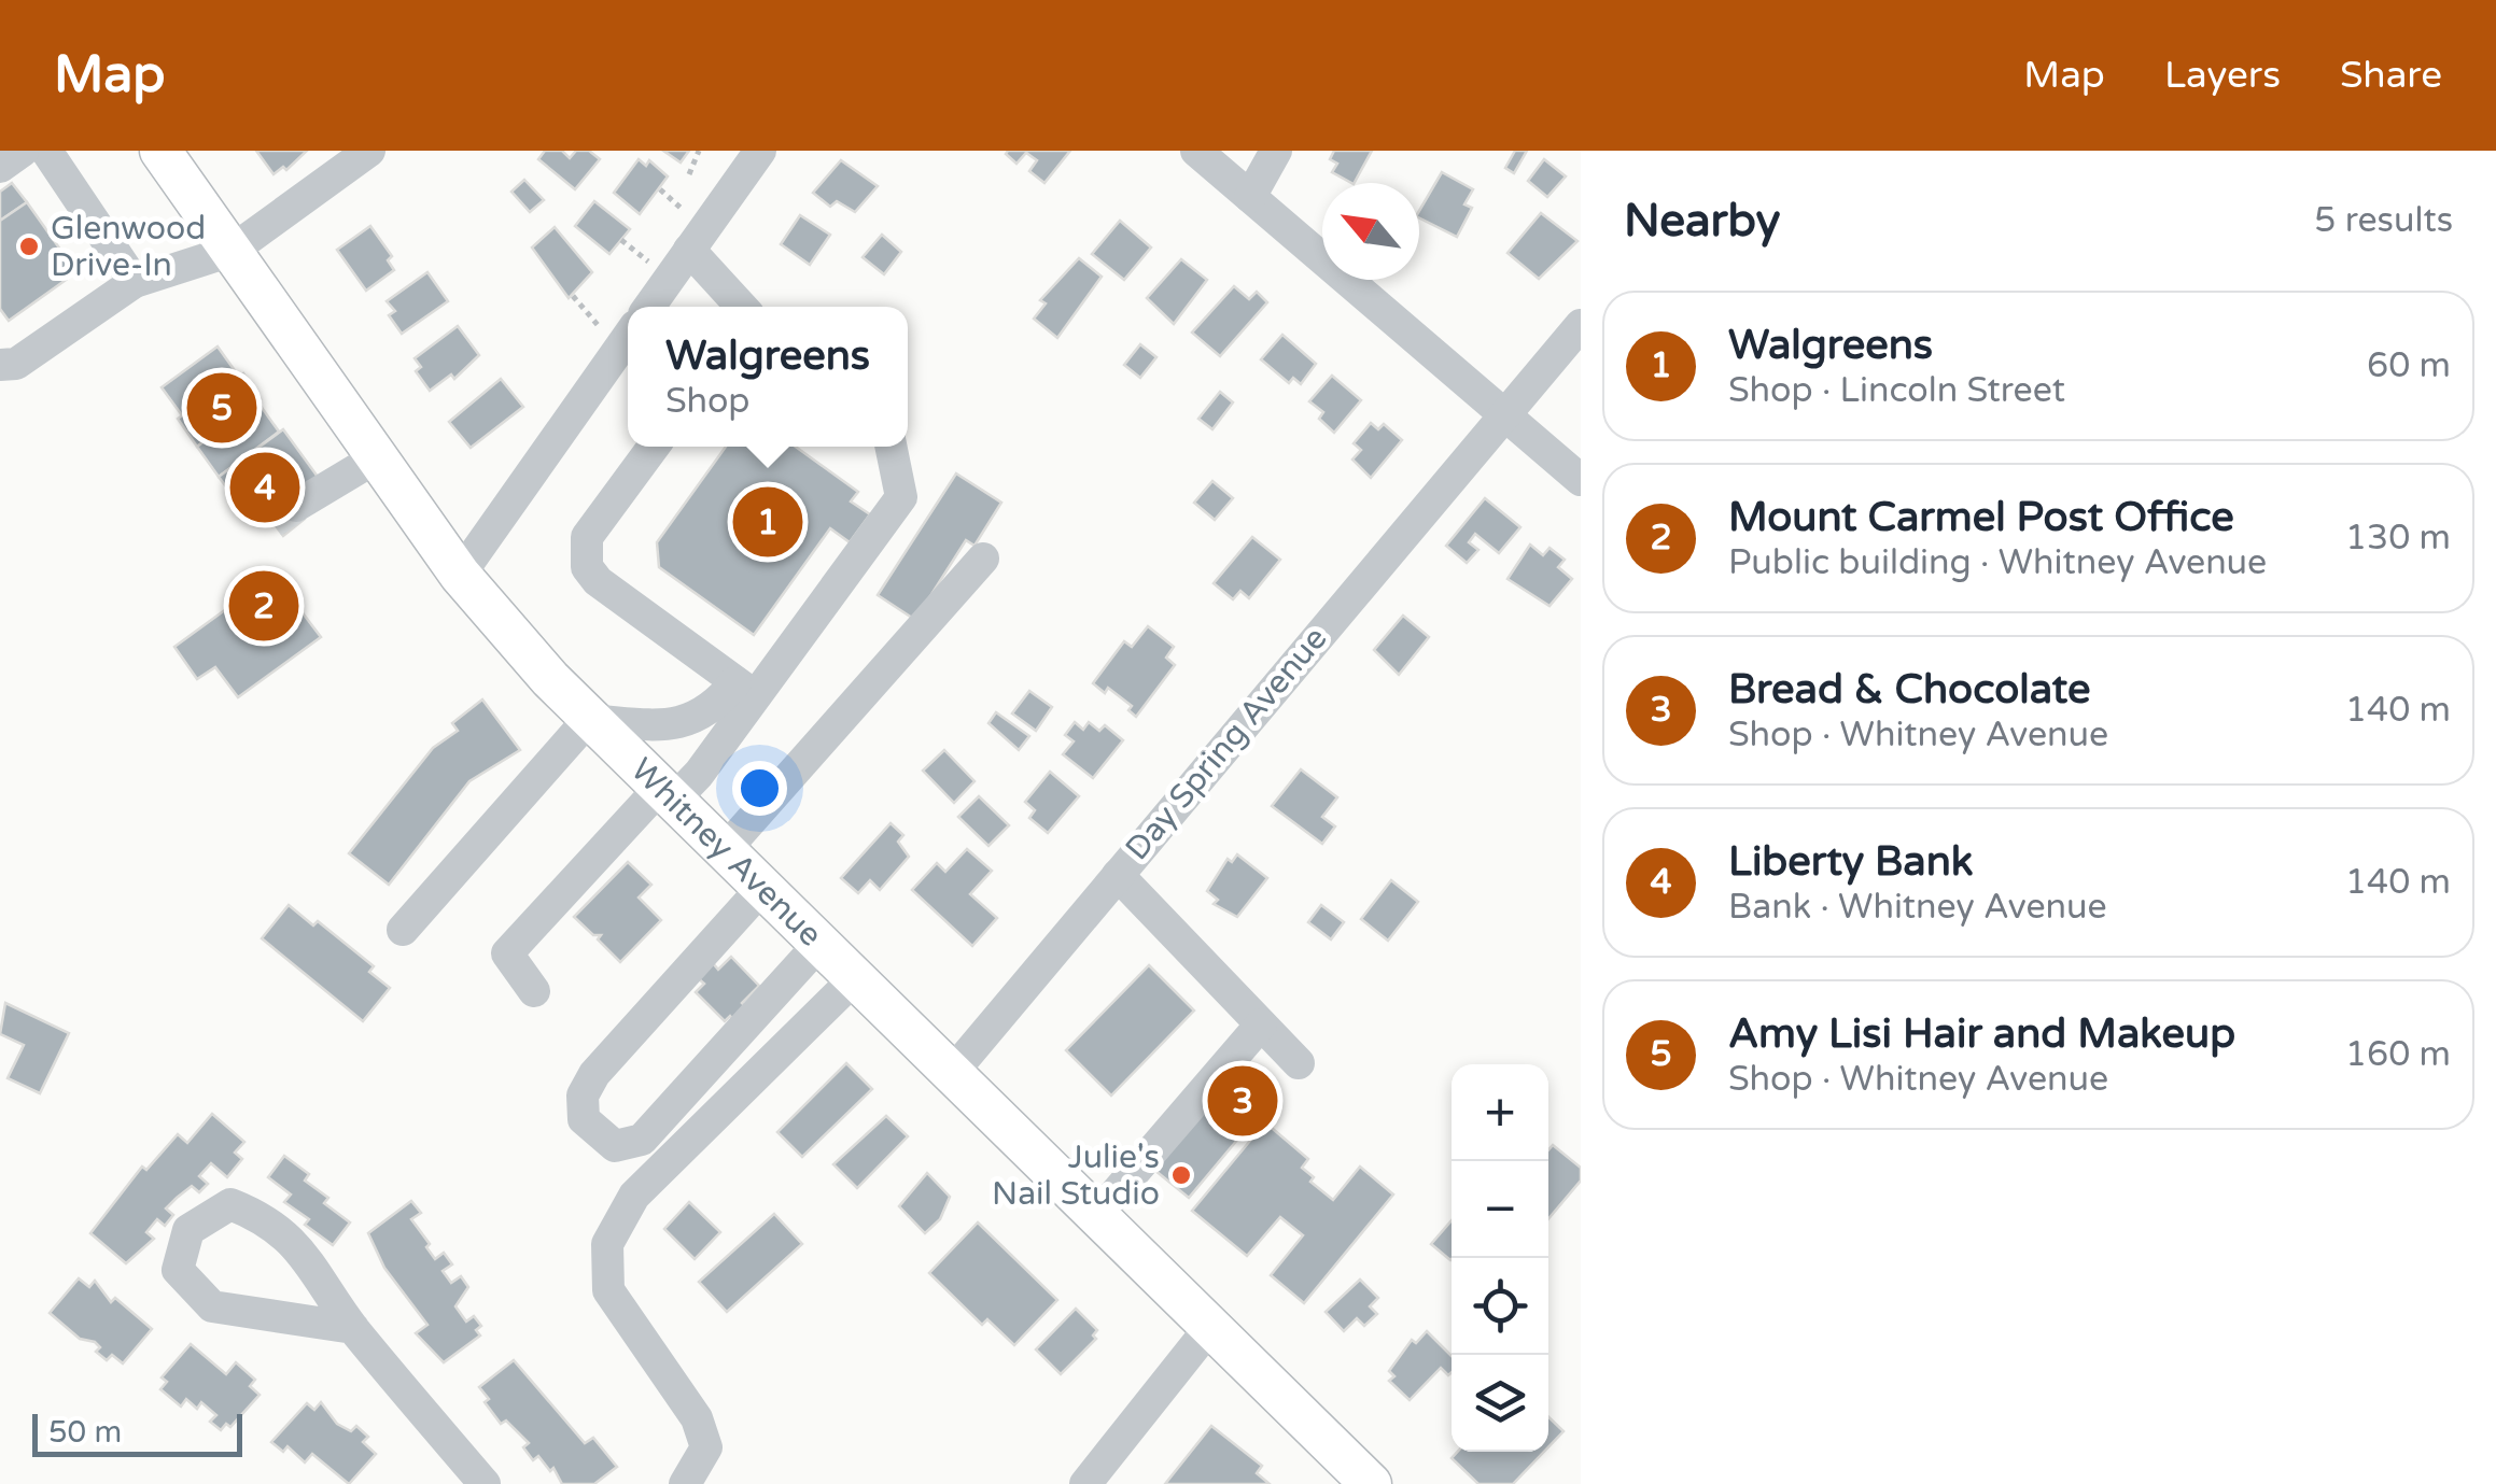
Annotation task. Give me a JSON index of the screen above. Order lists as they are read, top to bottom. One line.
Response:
{"streets":{"main road":["Whitney Avenue"],"street":["Day Spring Avenue"]},"crossings":[["Day Spring Avenue","Whitney Avenue"]],"places":["Glenwood Drive-In","Julie's Nail Studio"],"scale_bar":"50 m","north":"top left","page":{"header":"Map","nav":["Map","Layers","Share"],"heading":["Nearby","5 results"],"list":[{"mark":"1","name":"Walgreens","note":"Shop · Lincoln Street","value":"60 m"},{"mark":"2","name":"Mount Carmel Post Office","note":"Public building · Whitney Avenue","value":"130 m"},{"mark":"3","name":"Bread & Chocolate","note":"Shop · Whitney Avenue","value":"140 m"},{"mark":"4","name":"Liberty Bank","note":"Bank · Whitney Avenue","value":"140 m"},{"mark":"5","name":"Amy Lisi Hair and Makeup","note":"Shop · Whitney Avenue","value":"160 m"}],"popup":["Walgreens","Shop"],"pins":["5","4","1","2","3"],"map_buttons":["+","−"],"scale":"50 m"}}
